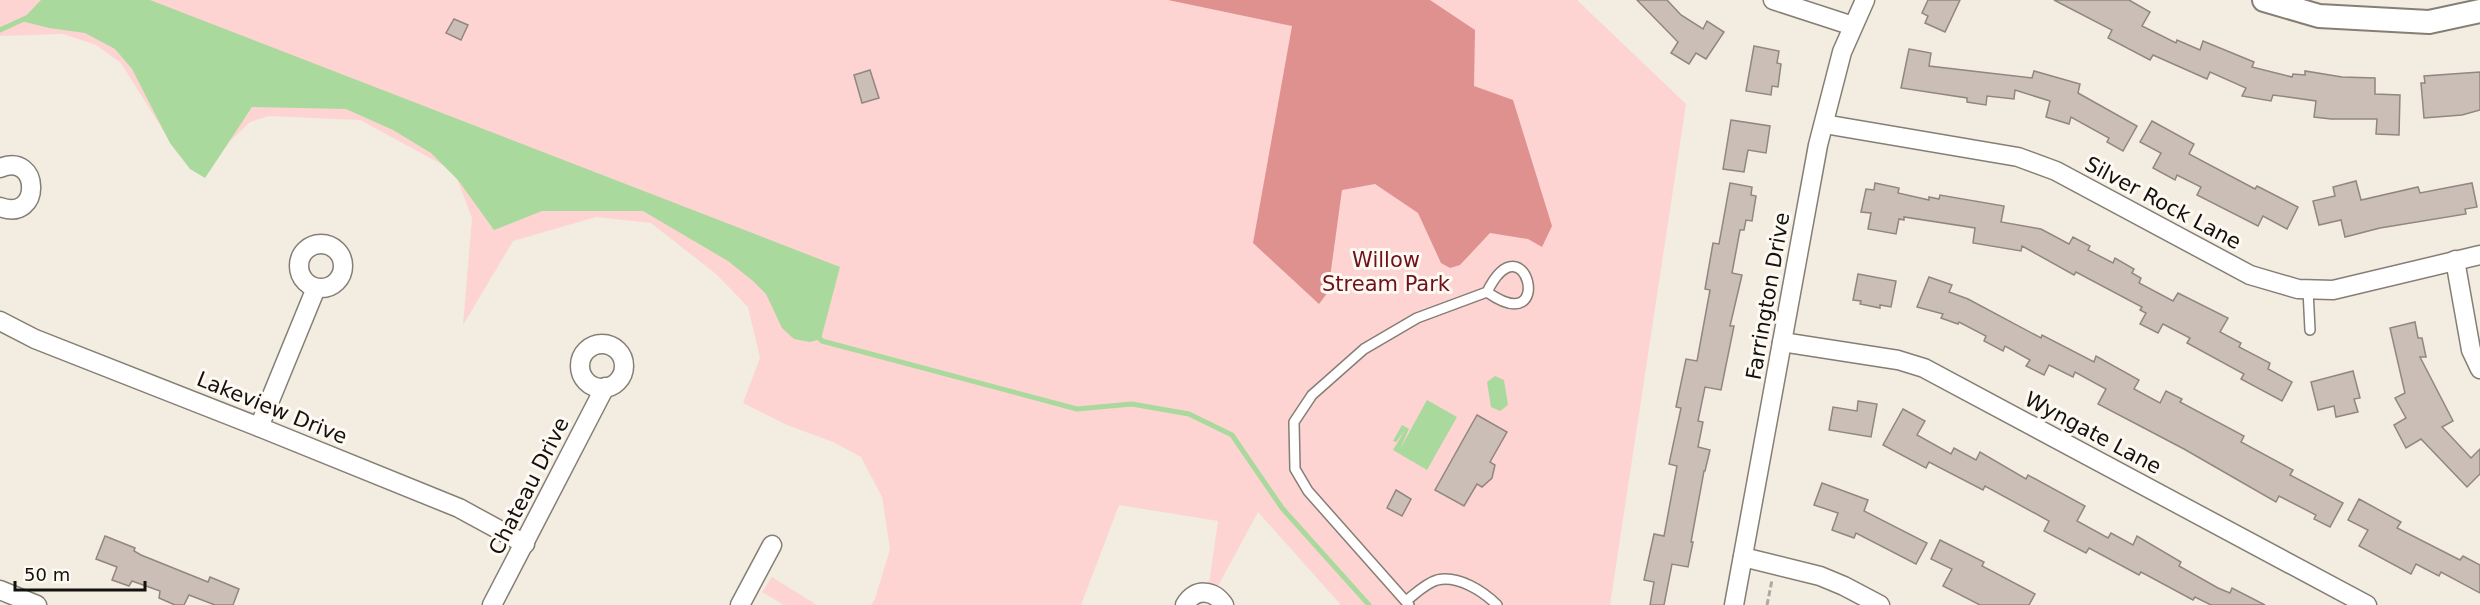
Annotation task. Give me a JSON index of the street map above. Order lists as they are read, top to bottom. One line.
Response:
{"streets":{"street":["Silver Rock Lane","Farrington Drive","Lakeview Drive","Wyngate Lane","Chateau Drive"]},"crossings":[["Silver Rock Lane","Farrington Drive"],["Farrington Drive","Wyngate Lane"],["Lakeview Drive","Chateau Drive"]],"parks":["Willow Stream Park"],"scale_bar":"50 m"}
